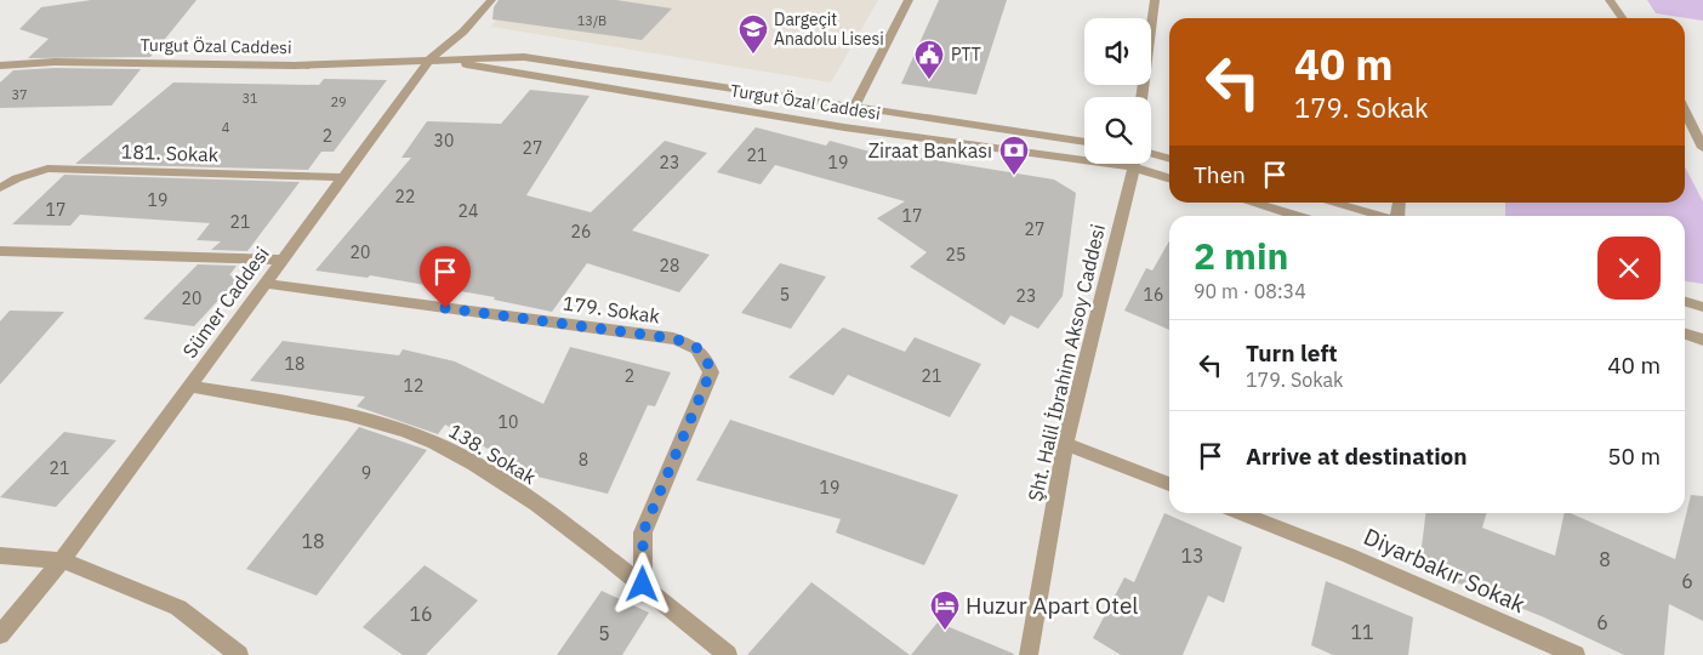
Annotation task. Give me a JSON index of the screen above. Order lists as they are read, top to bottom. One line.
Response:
{"streets":{"street":["Turgut Özal Caddesi","181. Sokak","Sümer Caddesi","179. Sokak","Şht. Halil İbrahim Aksoy Caddesi","138. Sokak","Diyarbakır Sokak"]},"crossings":[["Turgut Özal Caddesi","Sümer Caddesi"],["181. Sokak","Sümer Caddesi"],["Sümer Caddesi","179. Sokak"],["Sümer Caddesi","138. Sokak"],["179. Sokak","138. Sokak"]],"places":{"school or university":["Dargeçit Anadolu Lisesi"],"public building":["PTT"],"bank":["Ziraat Bankası"],"hotel":["Huzur Apart Otel"]},"house_numbers":["13/B","37","31","29","4","2","30","27","21","23","19","22","19","17","24","17","21","27","26","20","25","28","5","16","23","20","18","2","21","12","10","8","21","9","19","18","13","8","6","16","6","11","5"],"page":{"turn":["40 m","179. Sokak"],"then":"Then","heading":["2 min","90 m · 08:34"],"list":[{"name":"Turn left","note":"179. Sokak","value":"40 m"},{"name":"Arrive at destination","value":"50 m"}]}}
